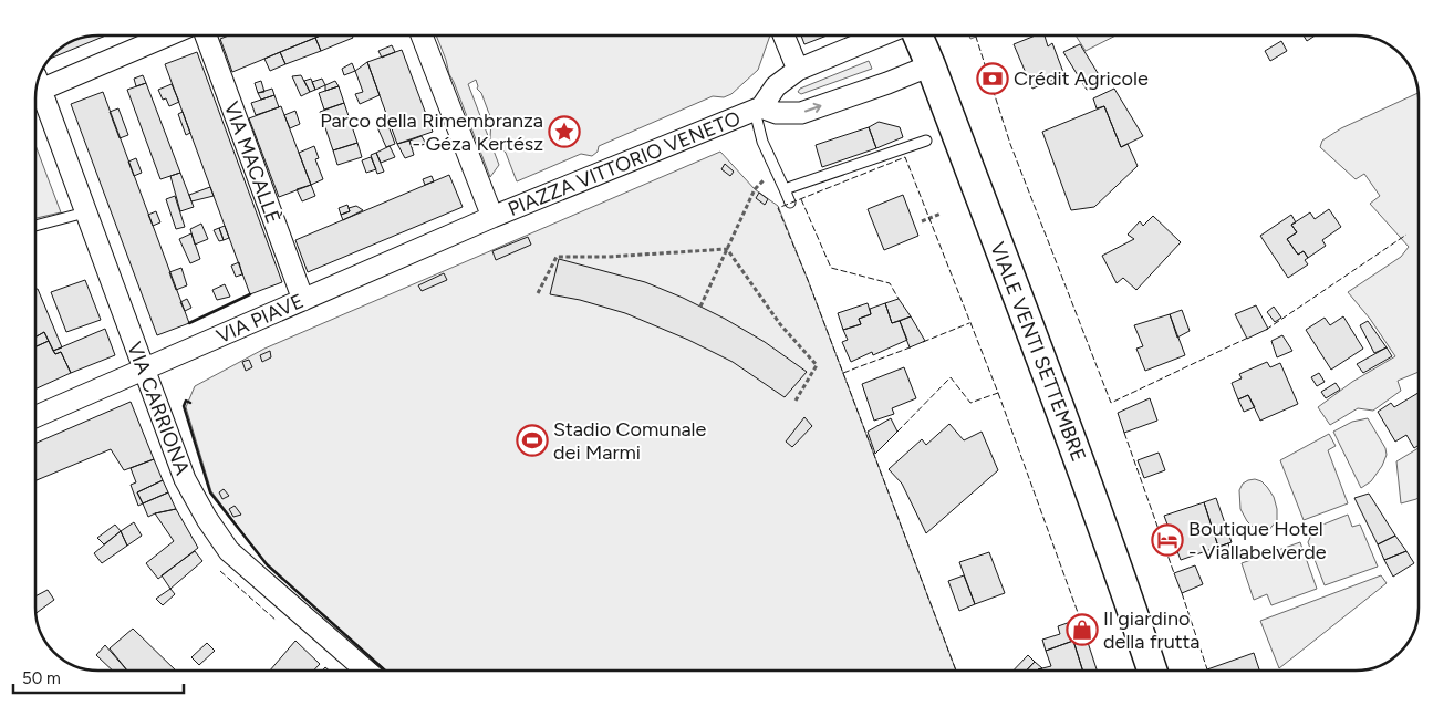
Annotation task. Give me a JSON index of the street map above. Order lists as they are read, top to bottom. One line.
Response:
{"streets":{"main road":["VIALE VENTI SETTEMBRE"],"street":["VIA MACALLÈ","PIAZZA VITTORIO VENETO","VIA PIAVE","VIA CARRIONA"]},"crossings":[["VIA MACALLÈ","VIA PIAVE"],["PIAZZA VITTORIO VENETO","VIA PIAVE"],["PIAZZA VITTORIO VENETO","VIALE VENTI SETTEMBRE"],["VIA PIAVE","VIA CARRIONA"]],"places":{"bank":["Crédit Agricole"],"place":["Parco della Rimembranza - Géza Kertész"],"sports":["Stadio Comunale dei Marmi"],"hotel":["Boutique Hotel - Viallabelverde"],"shop":["Il giardino della frutta"]},"scale_bar":"50 m"}
